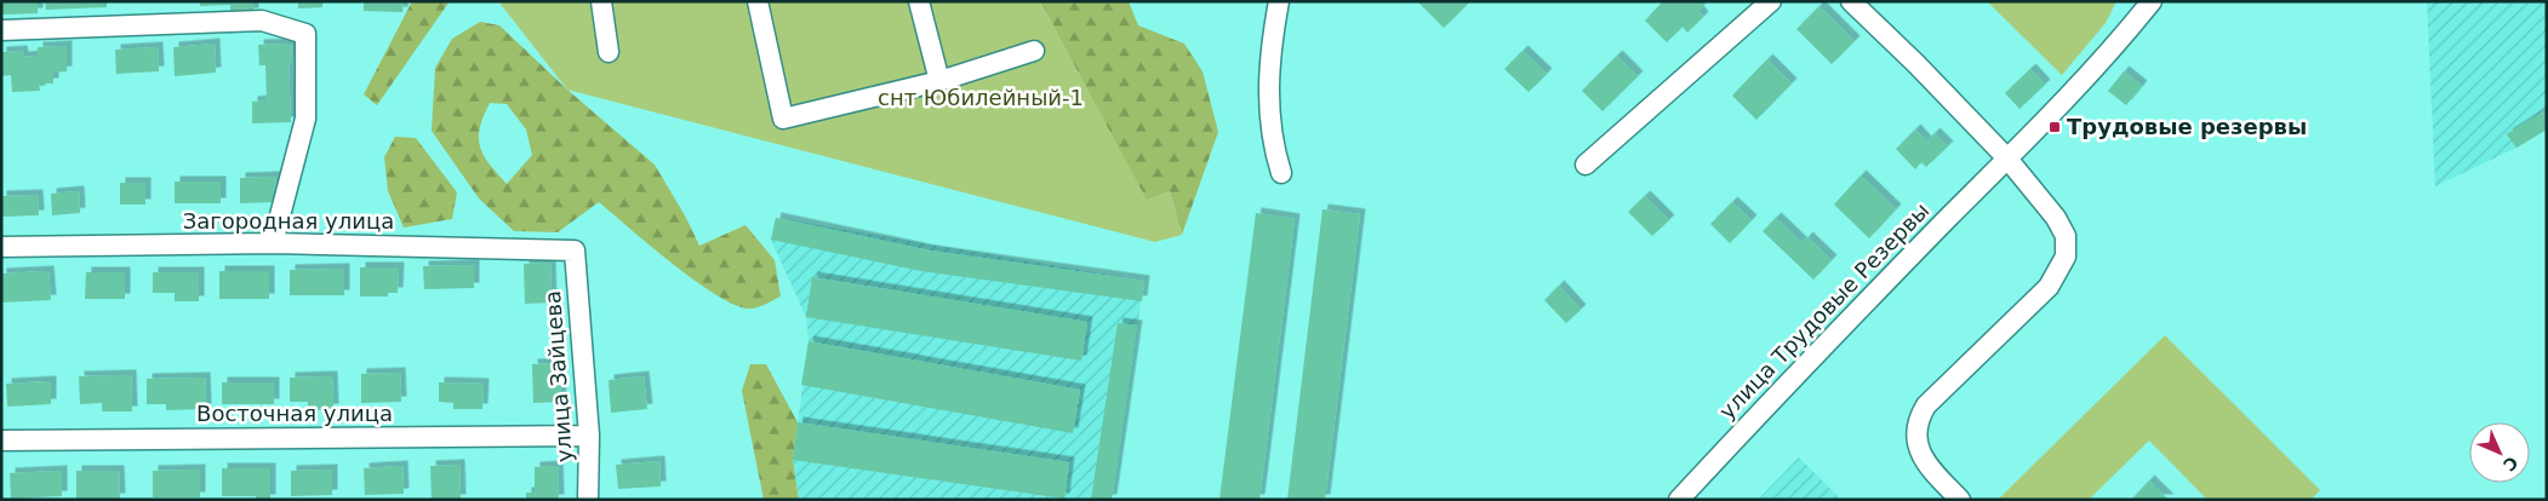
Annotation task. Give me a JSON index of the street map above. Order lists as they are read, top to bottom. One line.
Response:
{"streets":{"street":["Загородная улица","улица Трудовые Резервы","улица Зайцева","Восточная улица"]},"crossings":[["Загородная улица","улица Зайцева"],["улица Зайцева","Восточная улица"]],"parks":["снт Юбилейный-1"],"places":{"transit":["Трудовые резервы"]},"north":"bottom right"}
